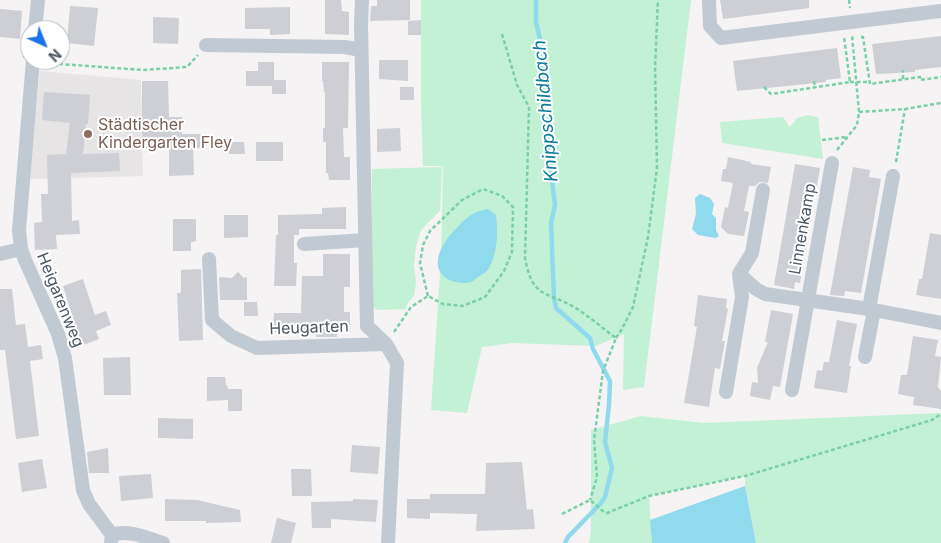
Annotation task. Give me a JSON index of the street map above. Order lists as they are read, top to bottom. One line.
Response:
{"streets":{"street":["Linnenkamp","Heigarenweg","Heugarten"]},"water":["Knippschildbach"],"places":["Städtischer Kindergarten Fley"],"north":"bottom right"}
